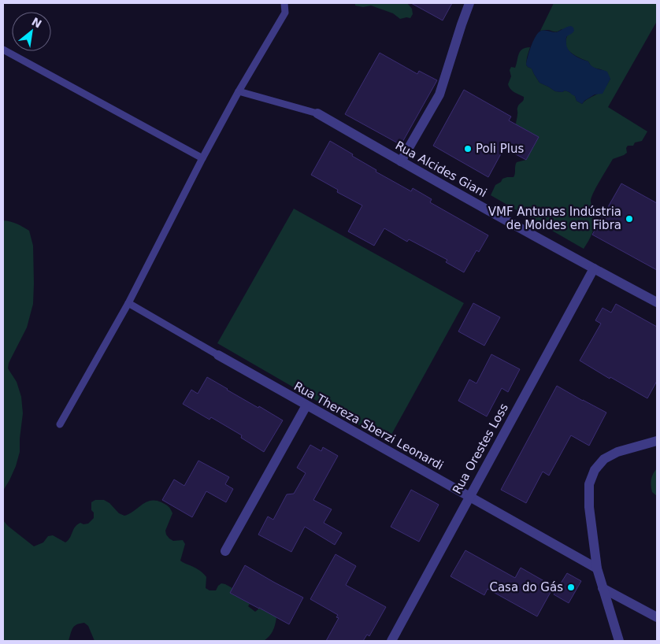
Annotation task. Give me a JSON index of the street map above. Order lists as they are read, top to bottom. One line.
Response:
{"streets":{"street":["Rua Alcides Giani","Rua Thereza Sberzi Leonardi","Rua Orestes Loss"]},"crossings":[["Rua Alcides Giani","Rua Orestes Loss"],["Rua Thereza Sberzi Leonardi","Rua Orestes Loss"]],"places":["Poli Plus","VMF Antunes Indústria de Moldes em Fibra","Casa do Gás"],"north":"top right"}
